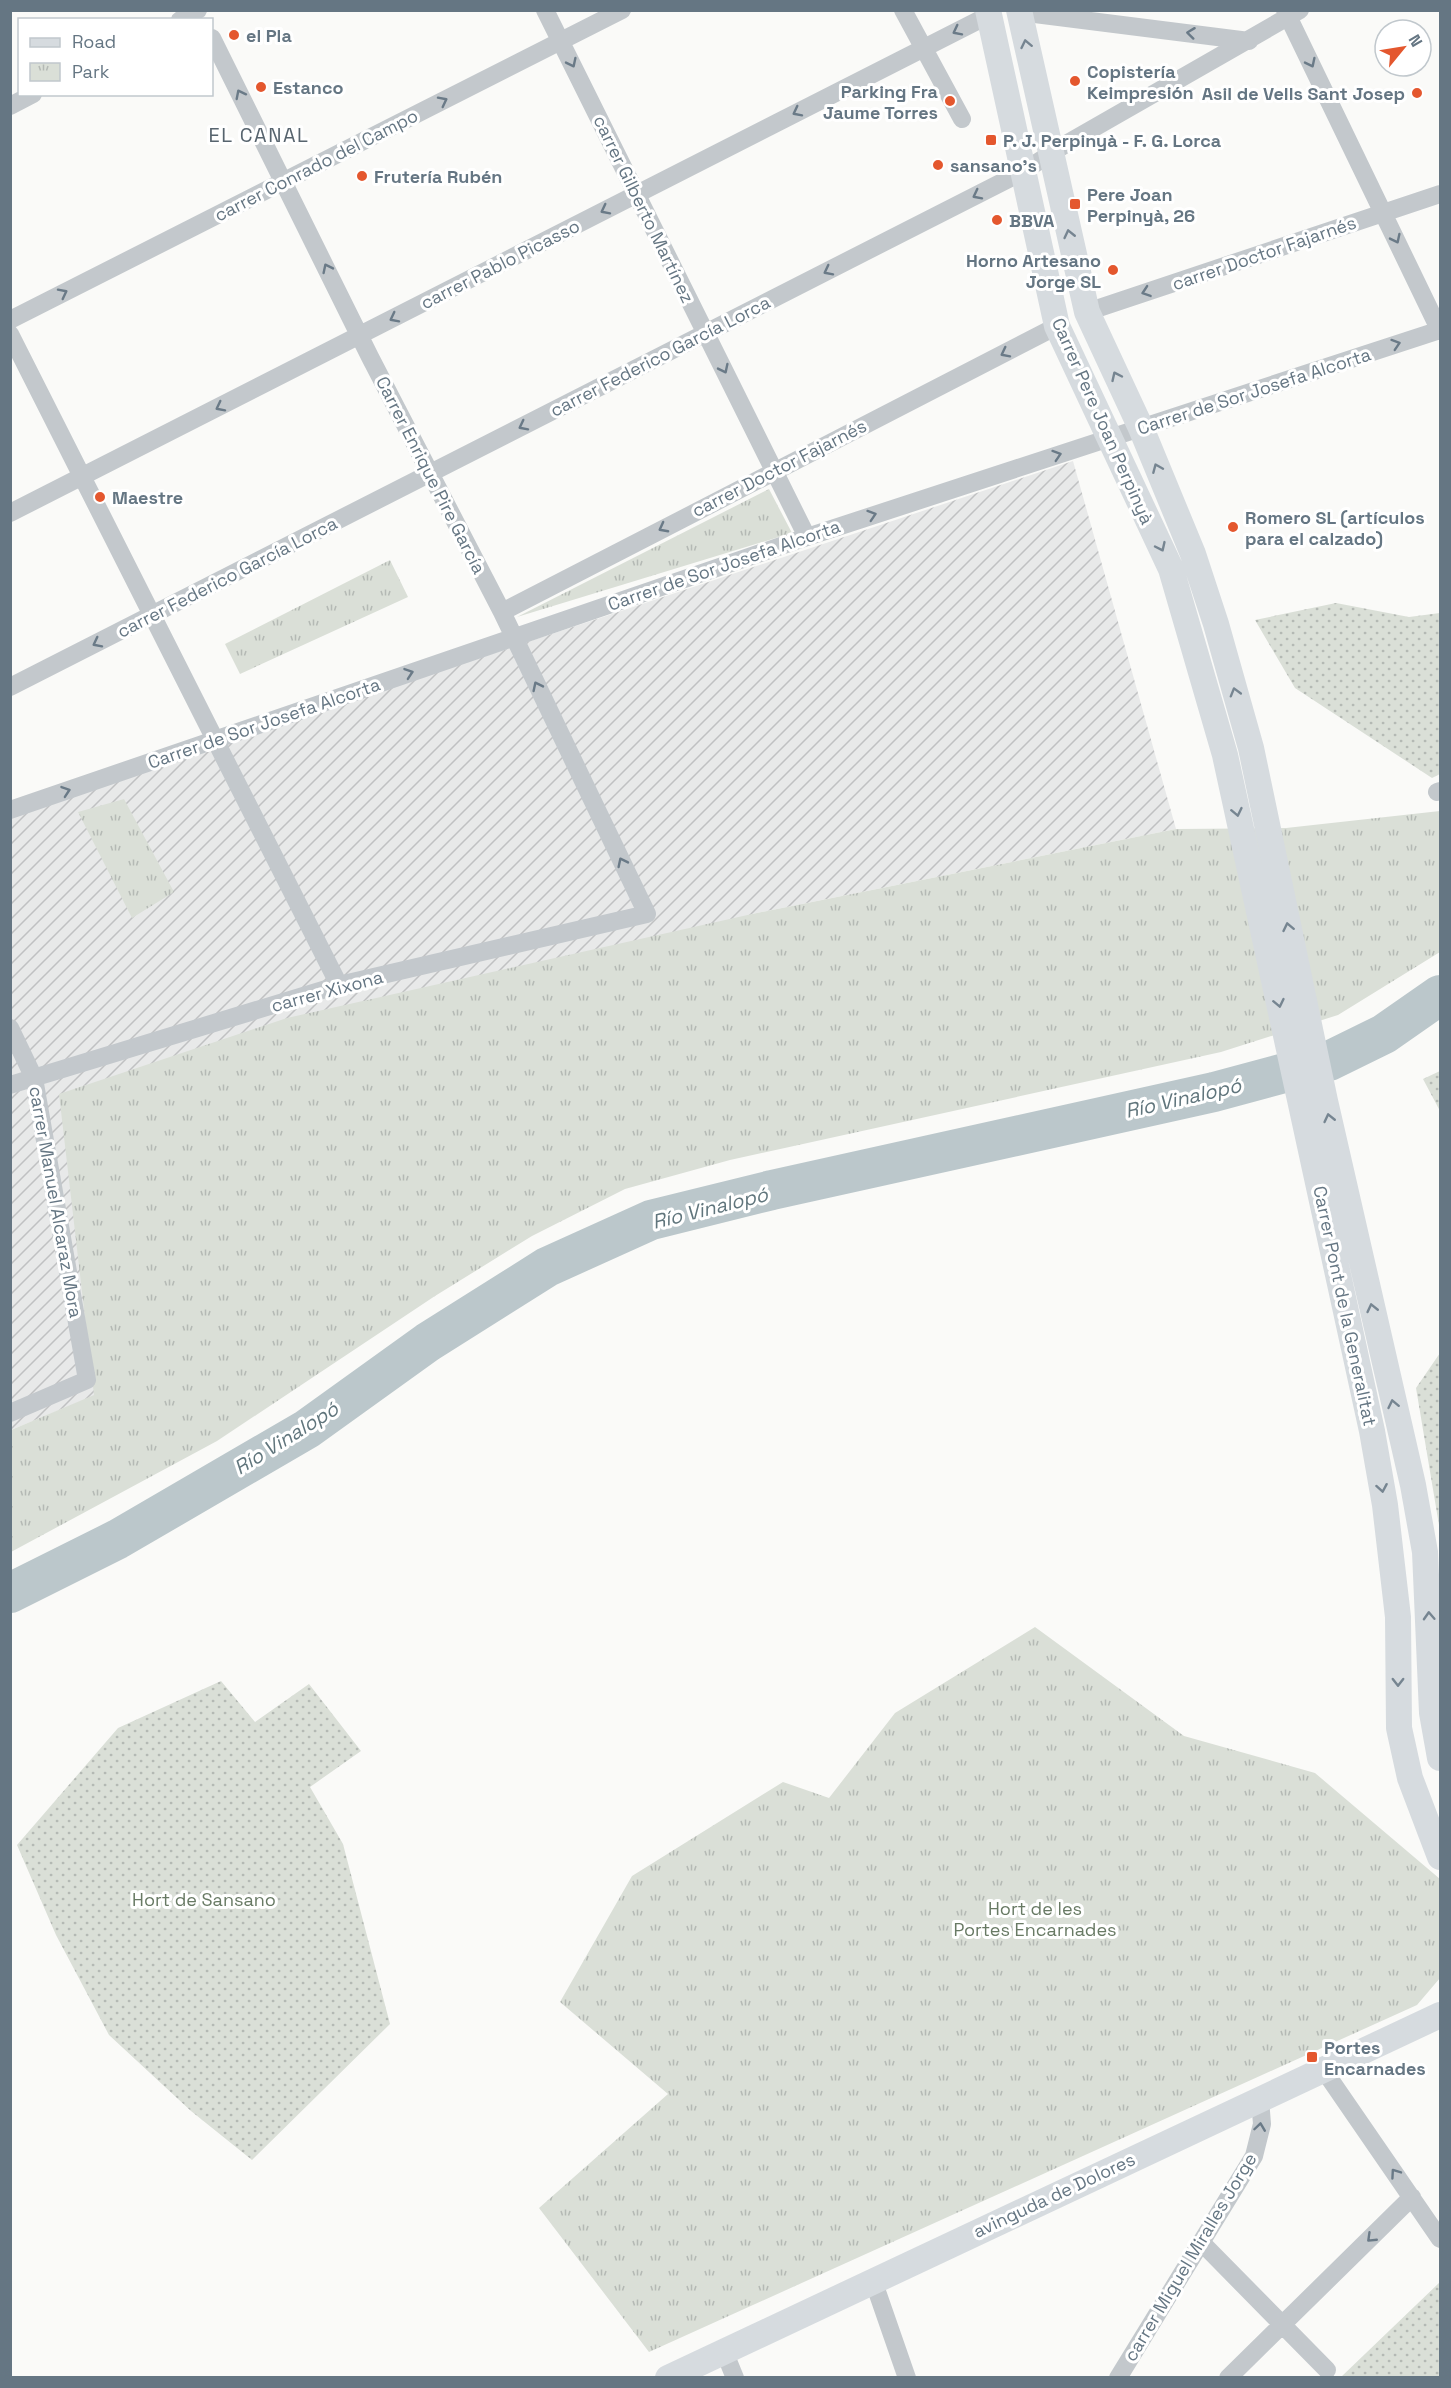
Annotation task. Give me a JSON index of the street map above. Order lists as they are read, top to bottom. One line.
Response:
{"streets":{"main road":["Carrer Pere Joan Perpinyà","Carrer Pont de la Generalitat","avinguda de Dolores"],"street":["carrer Conrado del Campo","carrer Gilberto Martínez","carrer Doctor Fajarnés","carrer Pablo Picasso","carrer Federico García Lorca","Carrer de Sor Josefa Alcorta","Carrer Enrique Pire García","carrer Xixona","carrer Manuel Alcaraz Mora","carrer Miguel Miralles Jorge"]},"crossings":[["carrer Conrado del Campo","carrer Gilberto Martínez"],["carrer Conrado del Campo","Carrer Enrique Pire García"],["carrer Gilberto Martínez","carrer Doctor Fajarnés"],["carrer Gilberto Martínez","carrer Pablo Picasso"],["carrer Gilberto Martínez","carrer Federico García Lorca"],["carrer Gilberto Martínez","Carrer de Sor Josefa Alcorta"],["carrer Doctor Fajarnés","Carrer Pere Joan Perpinyà"],["carrer Doctor Fajarnés","Carrer Enrique Pire García"],["carrer Pablo Picasso","Carrer Pere Joan Perpinyà"],["carrer Pablo Picasso","Carrer Enrique Pire García"],["carrer Federico García Lorca","Carrer Pere Joan Perpinyà"],["carrer Federico García Lorca","Carrer Enrique Pire García"],["Carrer de Sor Josefa Alcorta","Carrer Pere Joan Perpinyà"],["Carrer de Sor Josefa Alcorta","Carrer Enrique Pire García"],["Carrer Pere Joan Perpinyà","Carrer Pont de la Generalitat"],["Carrer Enrique Pire García","carrer Xixona"],["carrer Xixona","carrer Manuel Alcaraz Mora"],["avinguda de Dolores","carrer Miguel Miralles Jorge"]],"one_way":["carrer Conrado del Campo","carrer Gilberto Martínez","carrer Doctor Fajarnés","carrer Pablo Picasso","carrer Federico García Lorca","Carrer de Sor Josefa Alcorta","Carrer Enrique Pire García"],"districts":["EL CANAL"],"water":["Río Vinalopó"],"parks":["Hort de Sansano","Hort de les Portes Encarnades"],"places":{"other":["el Pla","Copistería Keimpresión","Estanco","Asil de Vells Sant Josep","Parking Fra Jaume Torres","sansano's","Frutería Rubén","BBVA","Horno Artesano Jorge SL","Maestre","Romero SL (artículos para el calzado)"],"transit":["P. J. Perpinyà - F. G. Lorca","Pere Joan Perpinyà, 26","Portes Encarnades"]},"legend":["Road","Park"],"north":"top right"}
